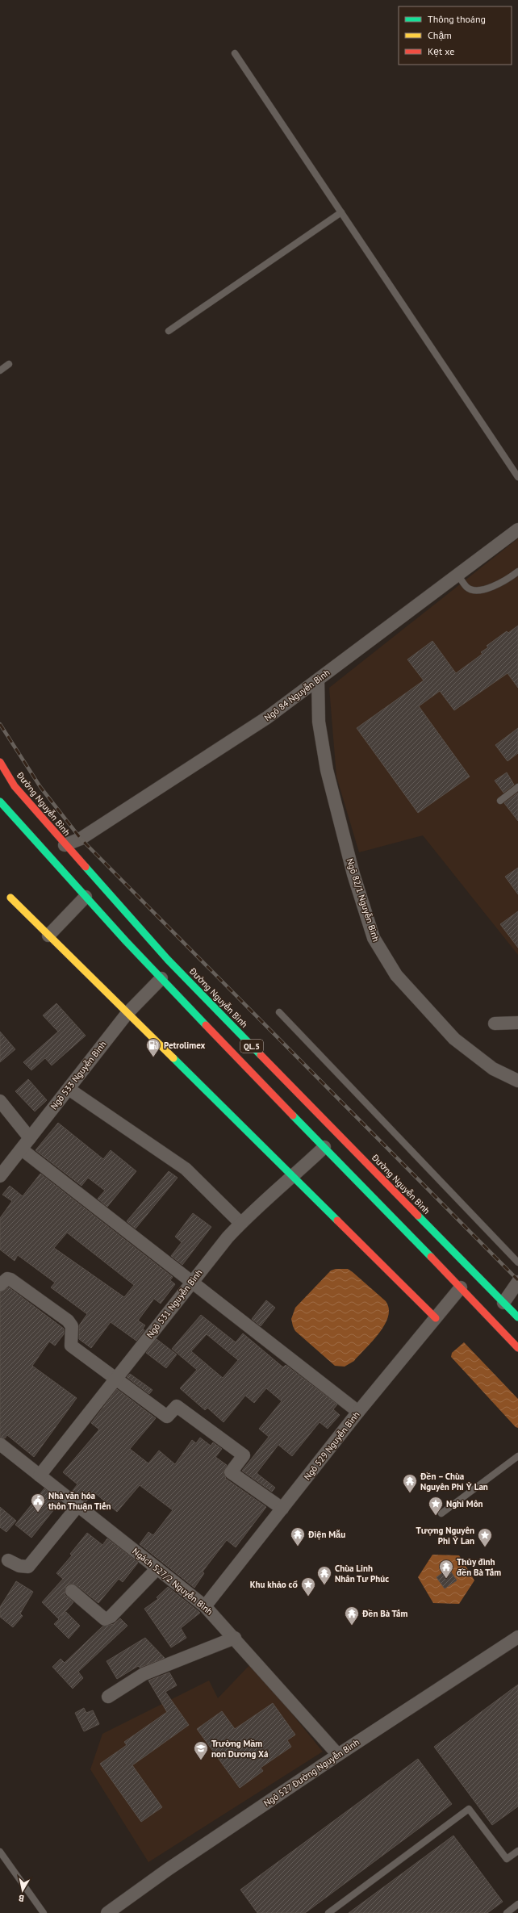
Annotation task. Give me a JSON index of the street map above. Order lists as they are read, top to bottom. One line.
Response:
{"streets":{"main road":["Đường Nguyễn Bình","QL.5"],"street":["Ngõ 84 Nguyễn Bình","Ngõ 82/1 Nguyễn Bình","Ngõ 533 Nguyễn Bình","Ngõ 531 Nguyễn Bình","Ngõ 529 Nguyễn Bình","Ngách 527/2 Nguyễn Bình","Ngõ 527 Đường Nguyễn Bình"]},"crossings":[["Ngõ 84 Nguyễn Bình","Đường Nguyễn Bình"],["Ngõ 84 Nguyễn Bình","Ngõ 82/1 Nguyễn Bình"],["QL.5","Ngõ 533 Nguyễn Bình"],["QL.5","Ngõ 531 Nguyễn Bình"],["QL.5","Ngõ 529 Nguyễn Bình"],["Ngõ 531 Nguyễn Bình","Ngách 527/2 Nguyễn Bình"],["Ngõ 529 Nguyễn Bình","Ngách 527/2 Nguyễn Bình"],["Ngách 527/2 Nguyễn Bình","Ngõ 527 Đường Nguyễn Bình"]],"places":{"fuel station":["Petrolimex"],"temple":["Đền – Chùa Nguyên Phi Ỷ Lan","Điện Mẫu","Thủy đình đền Bà Tấm","Chùa Linh Nhân Tư Phúc","Đền Bà Tấm"],"public building":["Nhà văn hóa thôn Thuận Tiến"],"place":["Nghi Môn","Tượng Nguyên Phi Ỷ Lan","Khu khảo cổ"],"school or university":["Trường Mầm non Dương Xá"]},"legend":["Thông thoáng","Chậm","Kẹt xe"],"north":"bottom"}
